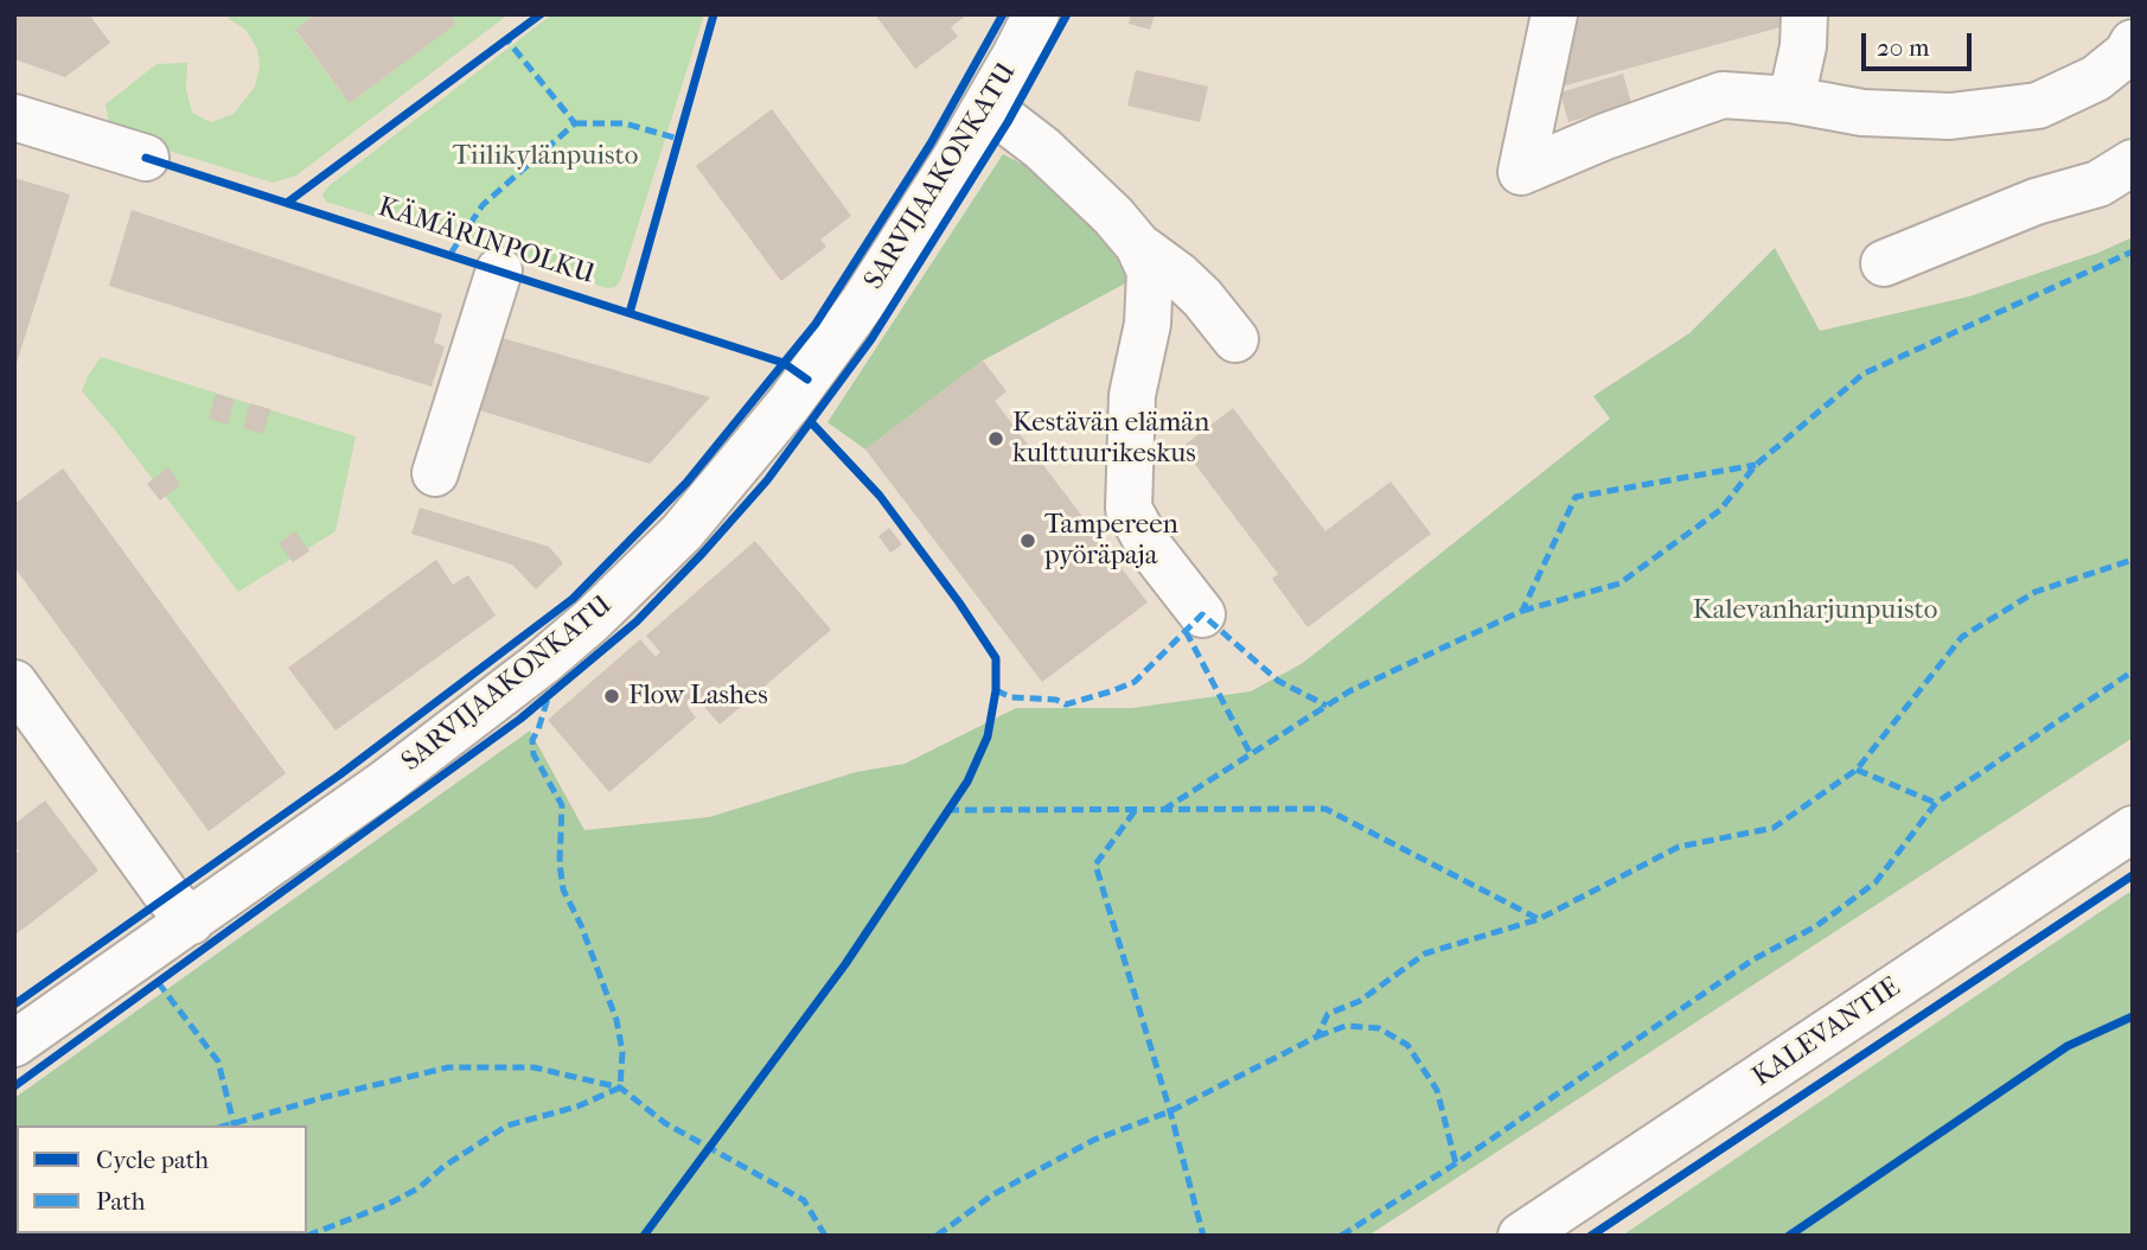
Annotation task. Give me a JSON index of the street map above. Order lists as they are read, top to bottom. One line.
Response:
{"streets":{"street":["SARVIJAAKONKATU","KALEVANTIE"],"cycle path":["KÄMÄRINPOLKU"]},"parks":["Tiilikylänpuisto","Kalevanharjunpuisto"],"places":["Kestävän elämän kulttuurikeskus","Tampereen pyöräpaja","Flow Lashes"],"legend":["Cycle path","Path"],"scale_bar":"20 m"}
